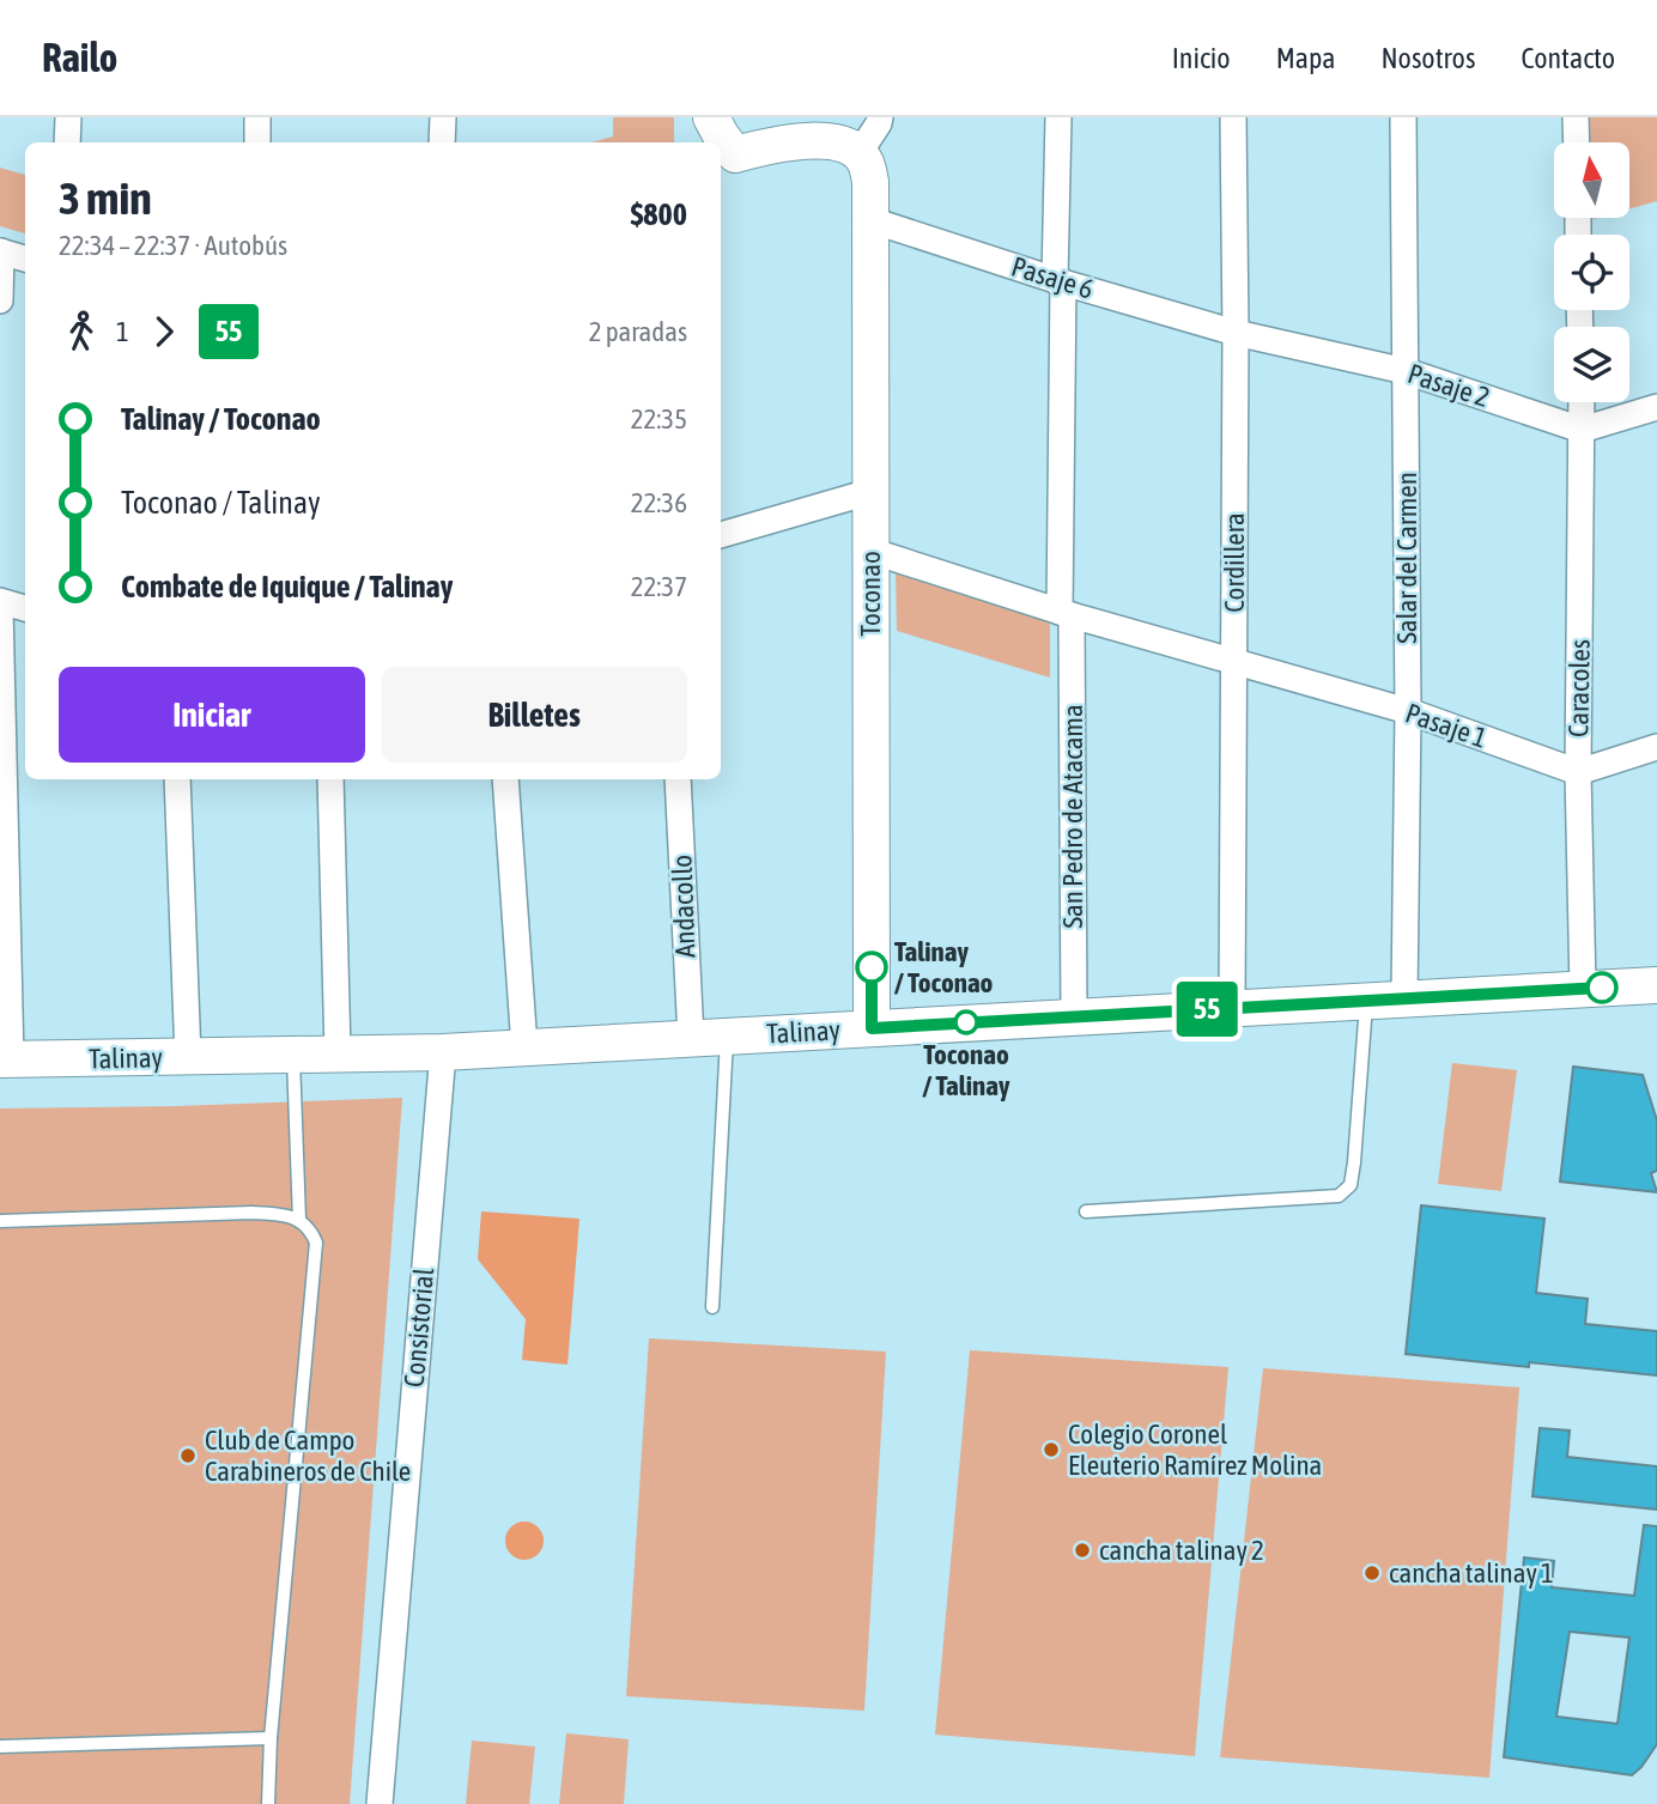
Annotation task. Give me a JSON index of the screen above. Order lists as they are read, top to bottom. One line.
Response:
{"streets":{"street":["Pasaje 6","Pasaje 2","Salar del Carmen","Cordillera","Toconao","Caracoles","Pasaje 1","San Pedro de Atacama","Andacollo","Talinay","Consistorial"]},"crossings":[["Pasaje 6","Pasaje 2"],["Pasaje 6","Cordillera"],["Pasaje 6","Toconao"],["Pasaje 6","San Pedro de Atacama"],["Pasaje 2","Salar del Carmen"],["Pasaje 2","Cordillera"],["Pasaje 2","Caracoles"],["Salar del Carmen","Pasaje 1"],["Salar del Carmen","Talinay"],["Cordillera","Pasaje 1"],["Cordillera","Talinay"],["Toconao","Pasaje 1"],["Toconao","Talinay"],["Caracoles","Pasaje 1"],["Caracoles","Talinay"],["Pasaje 1","San Pedro de Atacama"],["San Pedro de Atacama","Talinay"],["Andacollo","Talinay"],["Talinay","Consistorial"]],"places":["Talinay / Toconao","Toconao / Talinay","Colegio Coronel Eleuterio Ramírez Molina","Club de Campo Carabineros de Chile","cancha talinay 2","cancha talinay 1"],"lines":["bus line 55"],"north":"top","page":{"header":"Railo","nav":["Inicio","Mapa","Nosotros","Contacto"],"on_map":"55","heading":["3 min","22:34 – 22:37 · Autobús","$800"],"legs":["1","55","2 paradas"],"list":[{"name":"Talinay / Toconao","value":"22:35"},{"name":"Toconao / Talinay","value":"22:36"},{"name":"Combate de Iquique / Talinay","value":"22:37"}],"buttons":["Iniciar","Billetes"]}}
